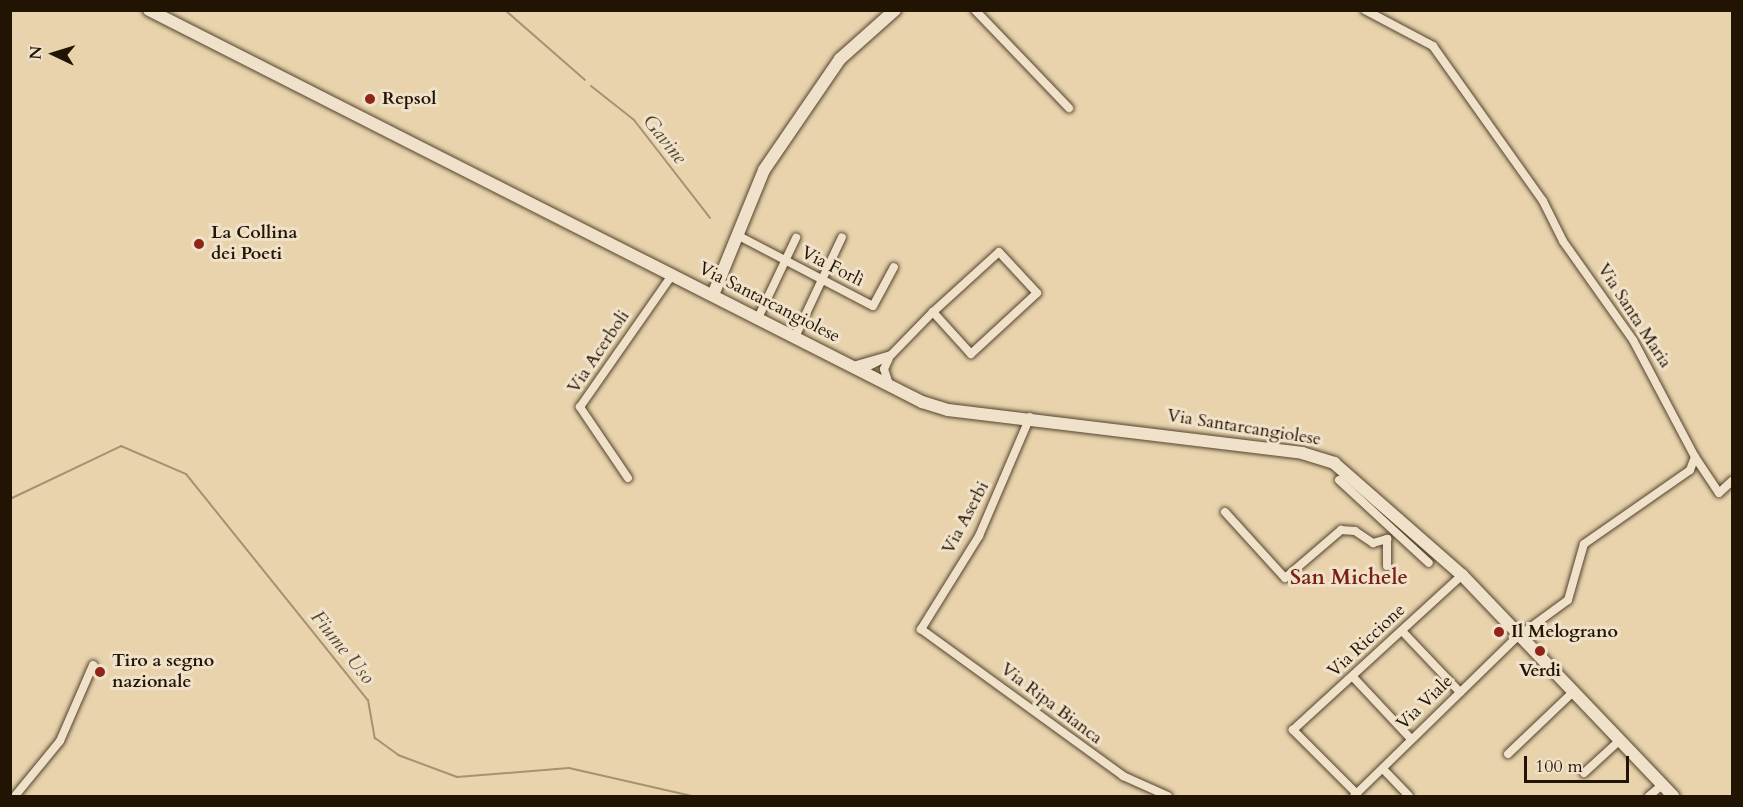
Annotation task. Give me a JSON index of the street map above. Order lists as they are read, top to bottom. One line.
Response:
{"streets":{"main road":["Via Santarcangiolese"],"street":["Via Forlì","Via Santa Maria","Via Acerboli","Via Aserbi","Via Riccione","Via Viale","Via Ripa Bianca"]},"crossings":[["Via Santarcangiolese","Via Acerboli"],["Via Santarcangiolese","Via Aserbi"],["Via Santarcangiolese","Via Riccione"],["Via Santarcangiolese","Via Viale"],["Via Aserbi","Via Ripa Bianca"],["Via Riccione","Via Viale"]],"districts":["San Michele"],"water":["Gavine","Fiume Uso"],"places":["Repsol","La Collina dei Poeti","Il Melograno","Verdi","Tiro a segno nazionale"],"scale_bar":"100 m","north":"left"}
